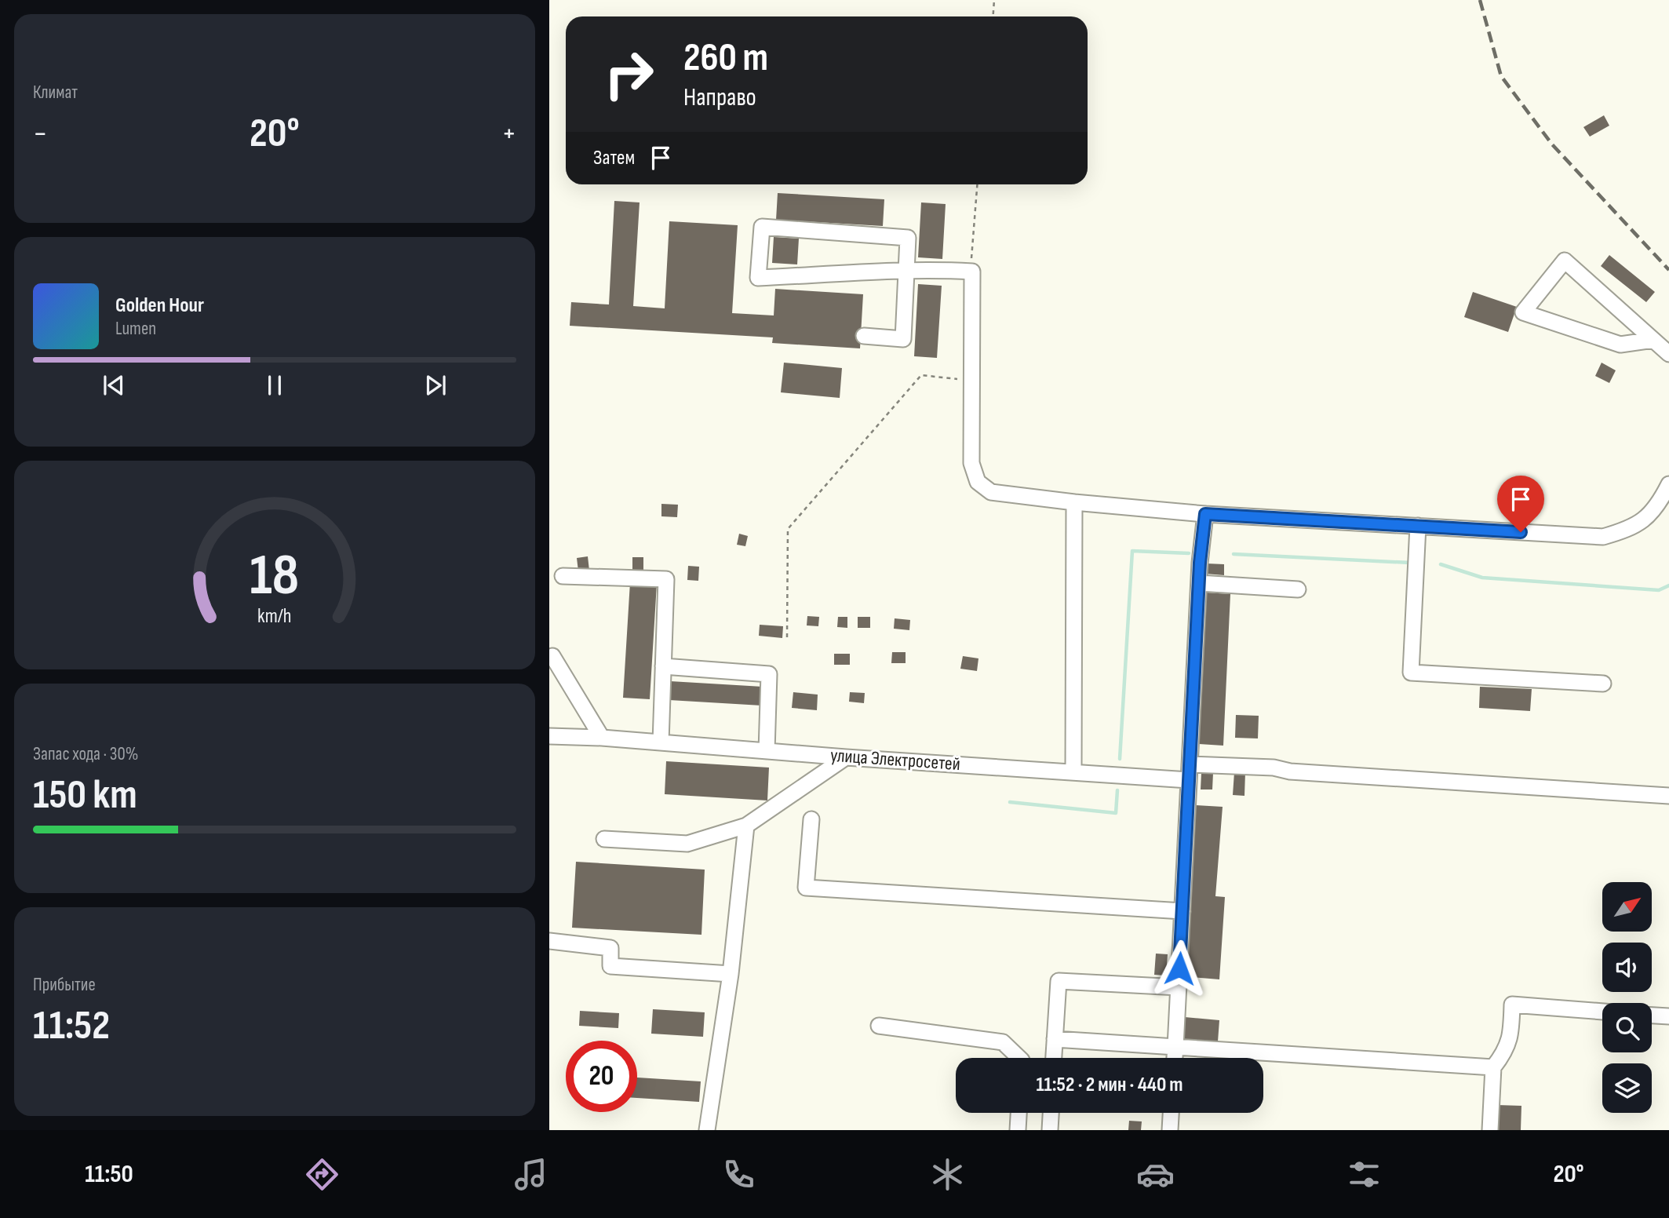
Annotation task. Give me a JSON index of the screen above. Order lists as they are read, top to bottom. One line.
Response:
{"streets":{"street":["улица Электросетей"]},"north":"top right","page":{"tile":["Климат",["Запас хода · 30%","150 km"],["Прибытие","11:52"]],"turn":["260 m","Направо"],"heat":["−","20°","+"],"then":"Затем","song":["Golden Hour","Lumen"],"limit":"20","trip":"11:52 · 2 мин · 440 m","tabs":["11:50","20°"],"gauge":["18","km/h"]}}
